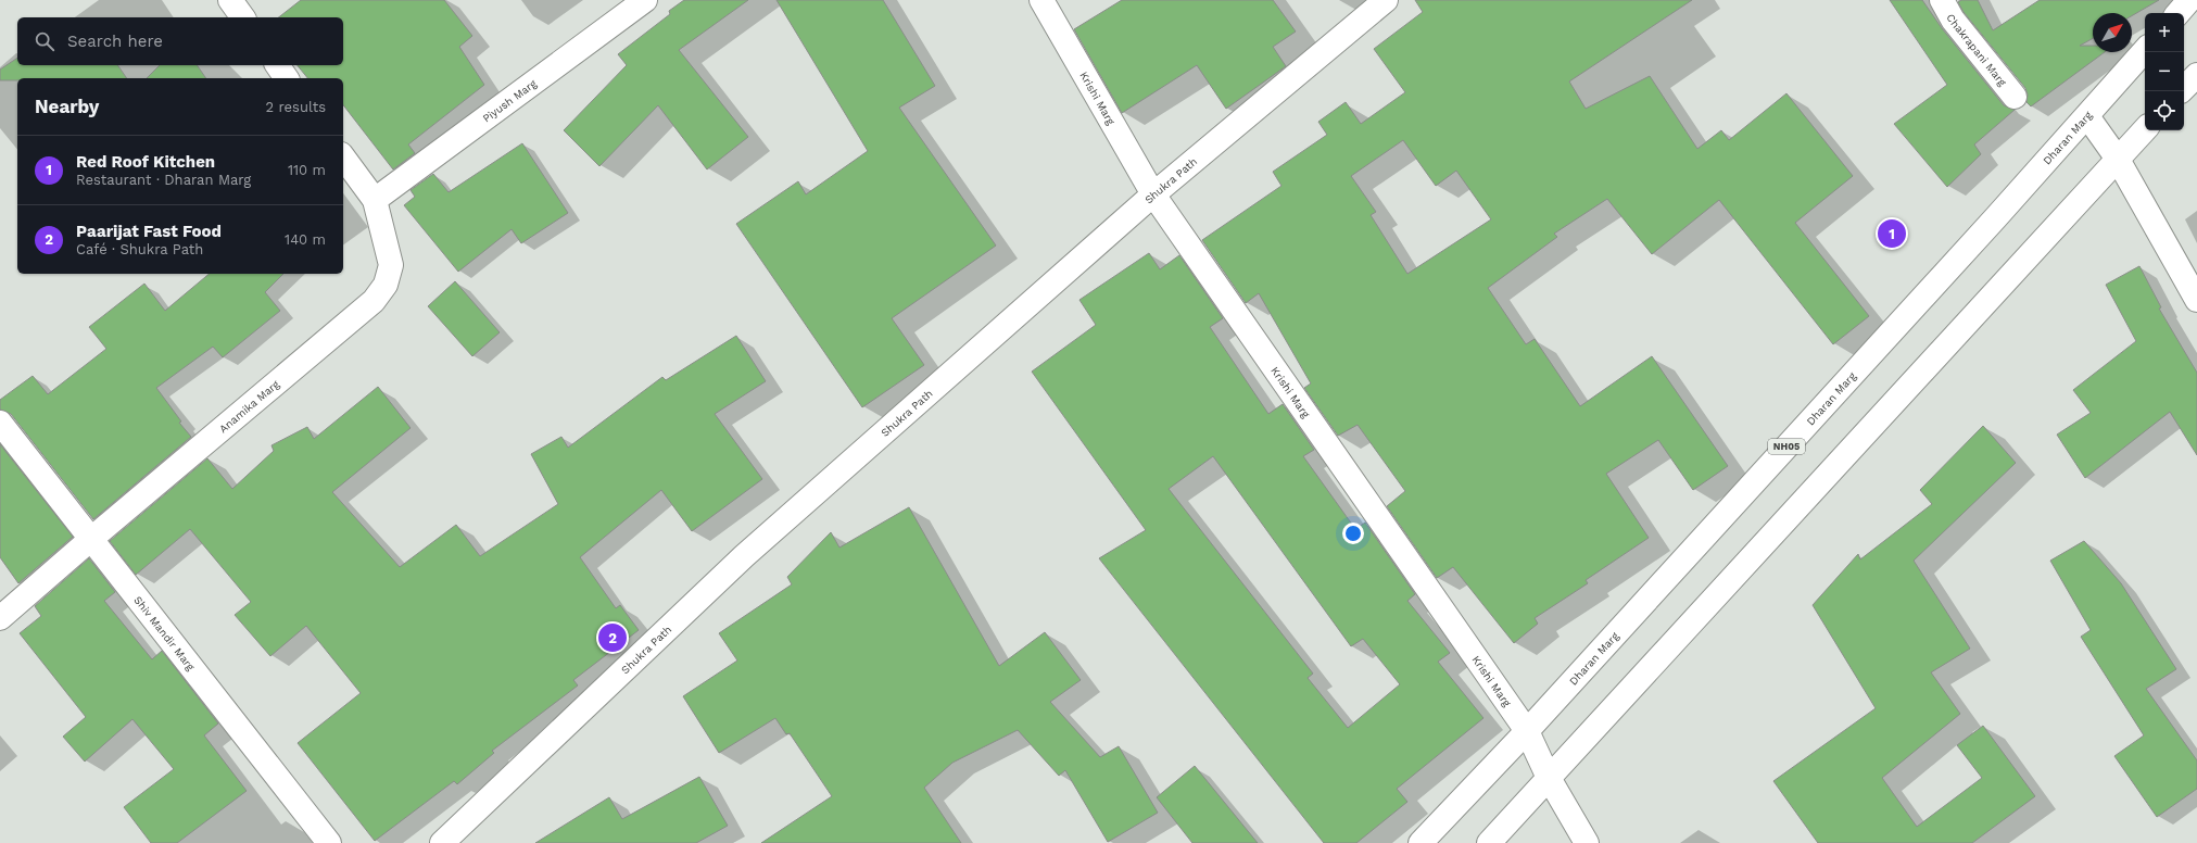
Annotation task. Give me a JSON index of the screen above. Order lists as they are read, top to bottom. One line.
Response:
{"streets":{"street":["Chakrapani Marg","Krishi Marg","Piyush Marg","Dharan Marg","Shukra Path","Anamika Marg","NH05","Shiv Mandir Marg"]},"crossings":[["Krishi Marg","Dharan Marg"],["Krishi Marg","Shukra Path"],["Piyush Marg","Anamika Marg"],["Anamika Marg","Shiv Mandir Marg"]],"north":"top right","page":{"map_buttons":["+","−"],"search":"Search here","heading":["Nearby","2 results"],"list":[{"mark":"1","name":"Red Roof Kitchen","note":"Restaurant · Dharan Marg","value":"110 m"},{"mark":"2","name":"Paarijat Fast Food","note":"Café · Shukra Path","value":"140 m"}],"pins":["1","2"]}}
